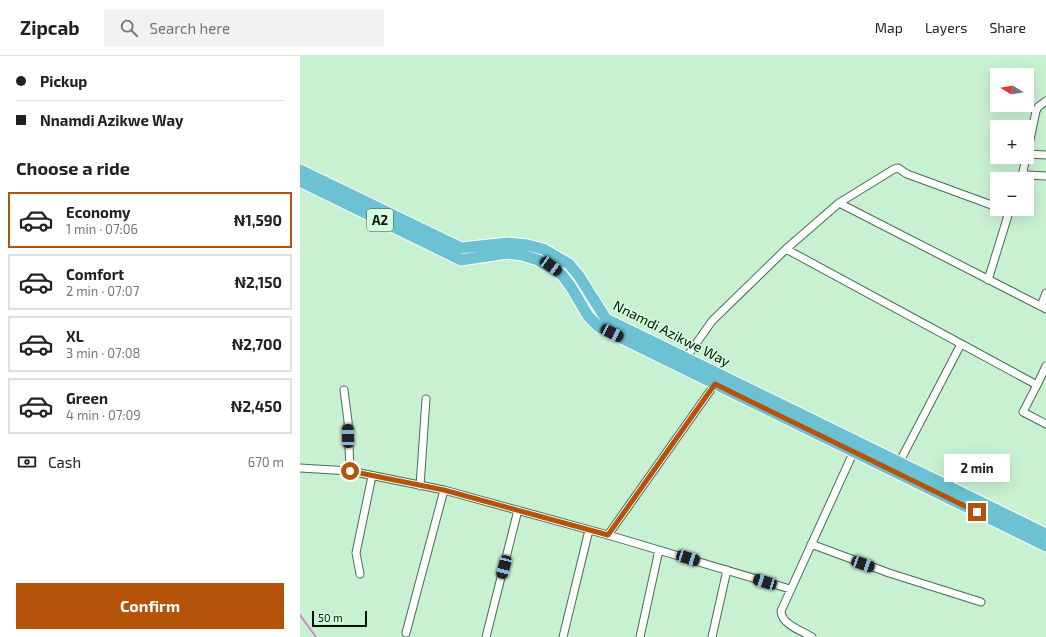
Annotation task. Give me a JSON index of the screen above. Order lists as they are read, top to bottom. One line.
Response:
{"streets":{"highway":["A2","Nnamdi Azikwe Way"]},"scale_bar":"50 m","north":"left","page":{"header":"Zipcab","search":"Search here","nav":["Map","Layers","Share"],"banner":["Pickup","Nnamdi Azikwe Way"],"map_buttons":["+","−"],"heading":"Choose a ride","list":[{"name":"Economy","note":"1 min · 07:06","value":"₦1,590"},{"name":"Comfort","note":"2 min · 07:07","value":"₦2,150"},{"name":"XL","note":"3 min · 07:08","value":"₦2,700"},{"name":"Green","note":"4 min · 07:09","value":"₦2,450"}],"pay":["Cash","670 m"],"bubble":"2 min","buttons":"Confirm","scale":"50 m"}}
